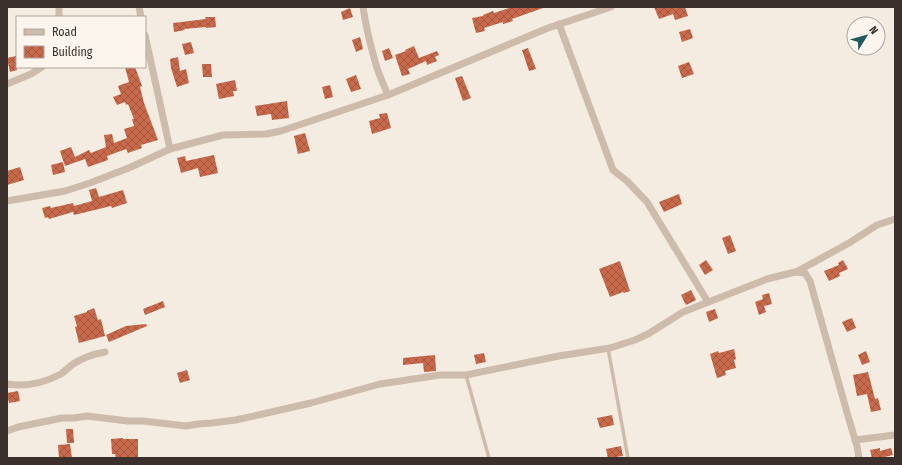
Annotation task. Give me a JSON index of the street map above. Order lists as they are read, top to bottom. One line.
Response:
{"legend":["Road","Building"],"north":"top right"}
